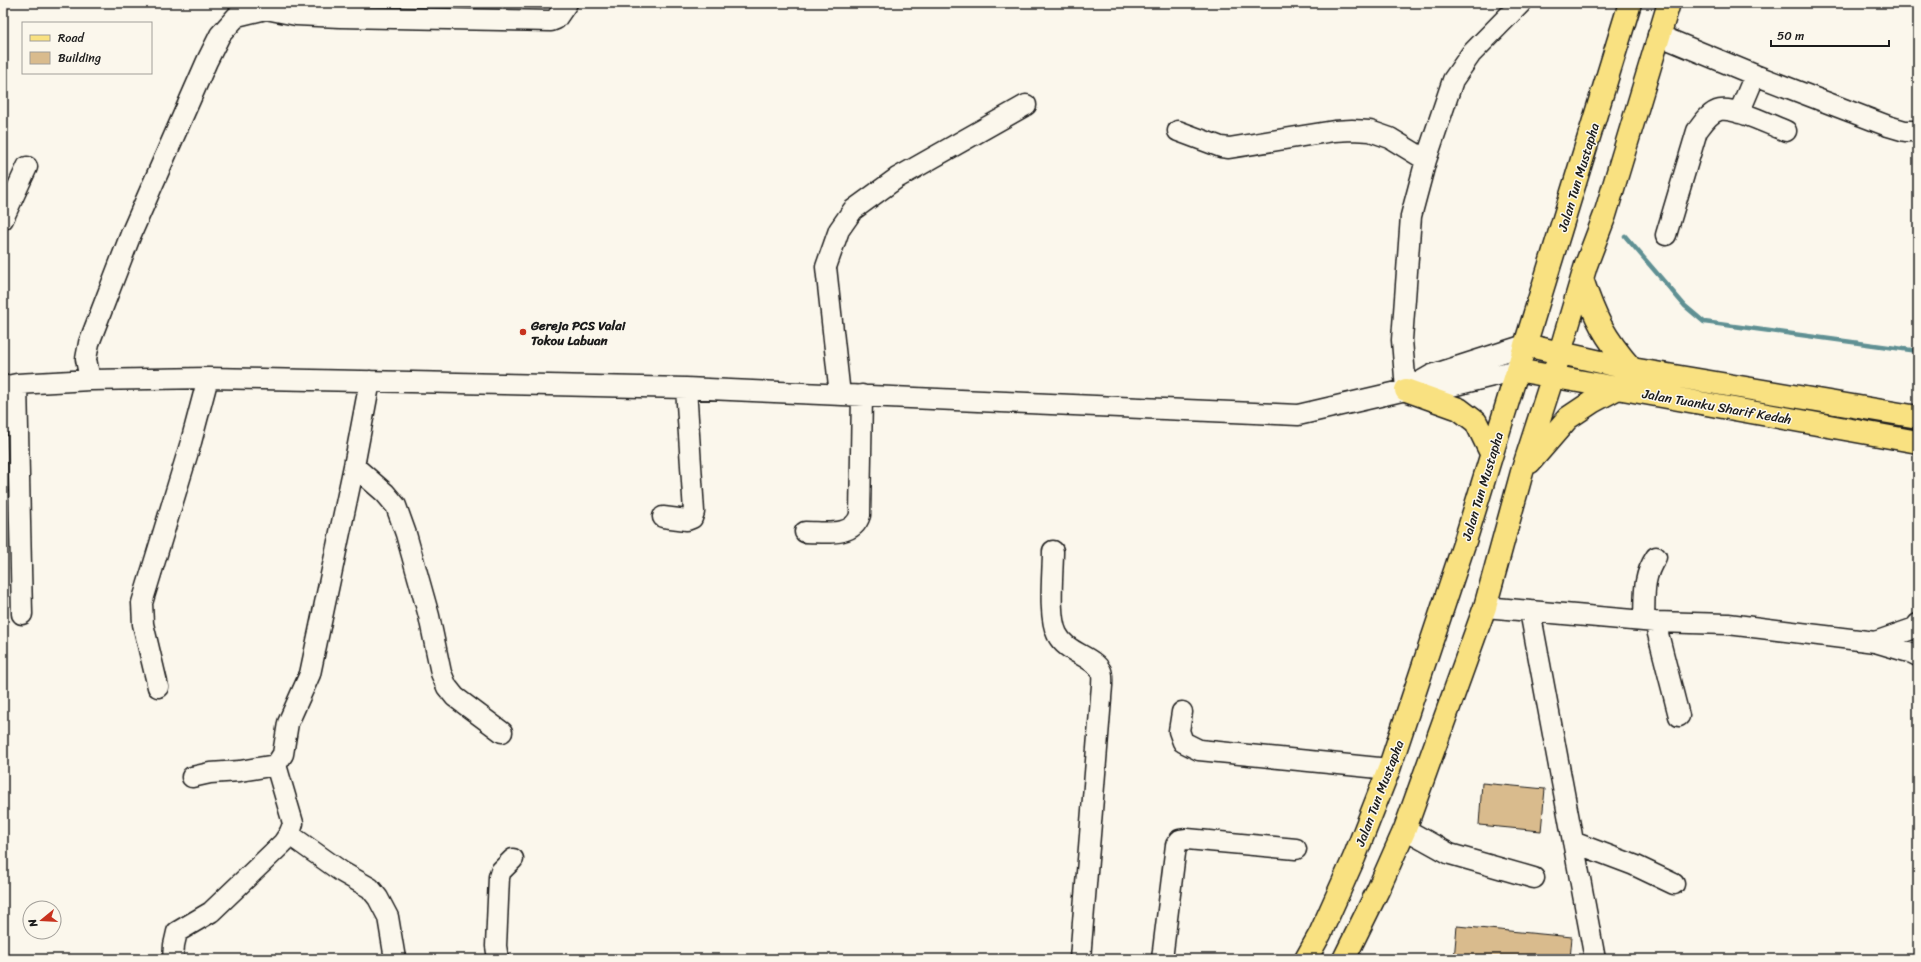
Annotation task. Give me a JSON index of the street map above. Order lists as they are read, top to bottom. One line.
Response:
{"streets":{"main road":["Jalan Tun Mustapha","Jalan Tuanku Sharif Kedah"]},"crossings":[["Jalan Tun Mustapha","Jalan Tuanku Sharif Kedah"]],"places":["Gereja PCS Valai Tokou Labuan"],"legend":["Road","Building"],"scale_bar":"50 m","north":"left"}
